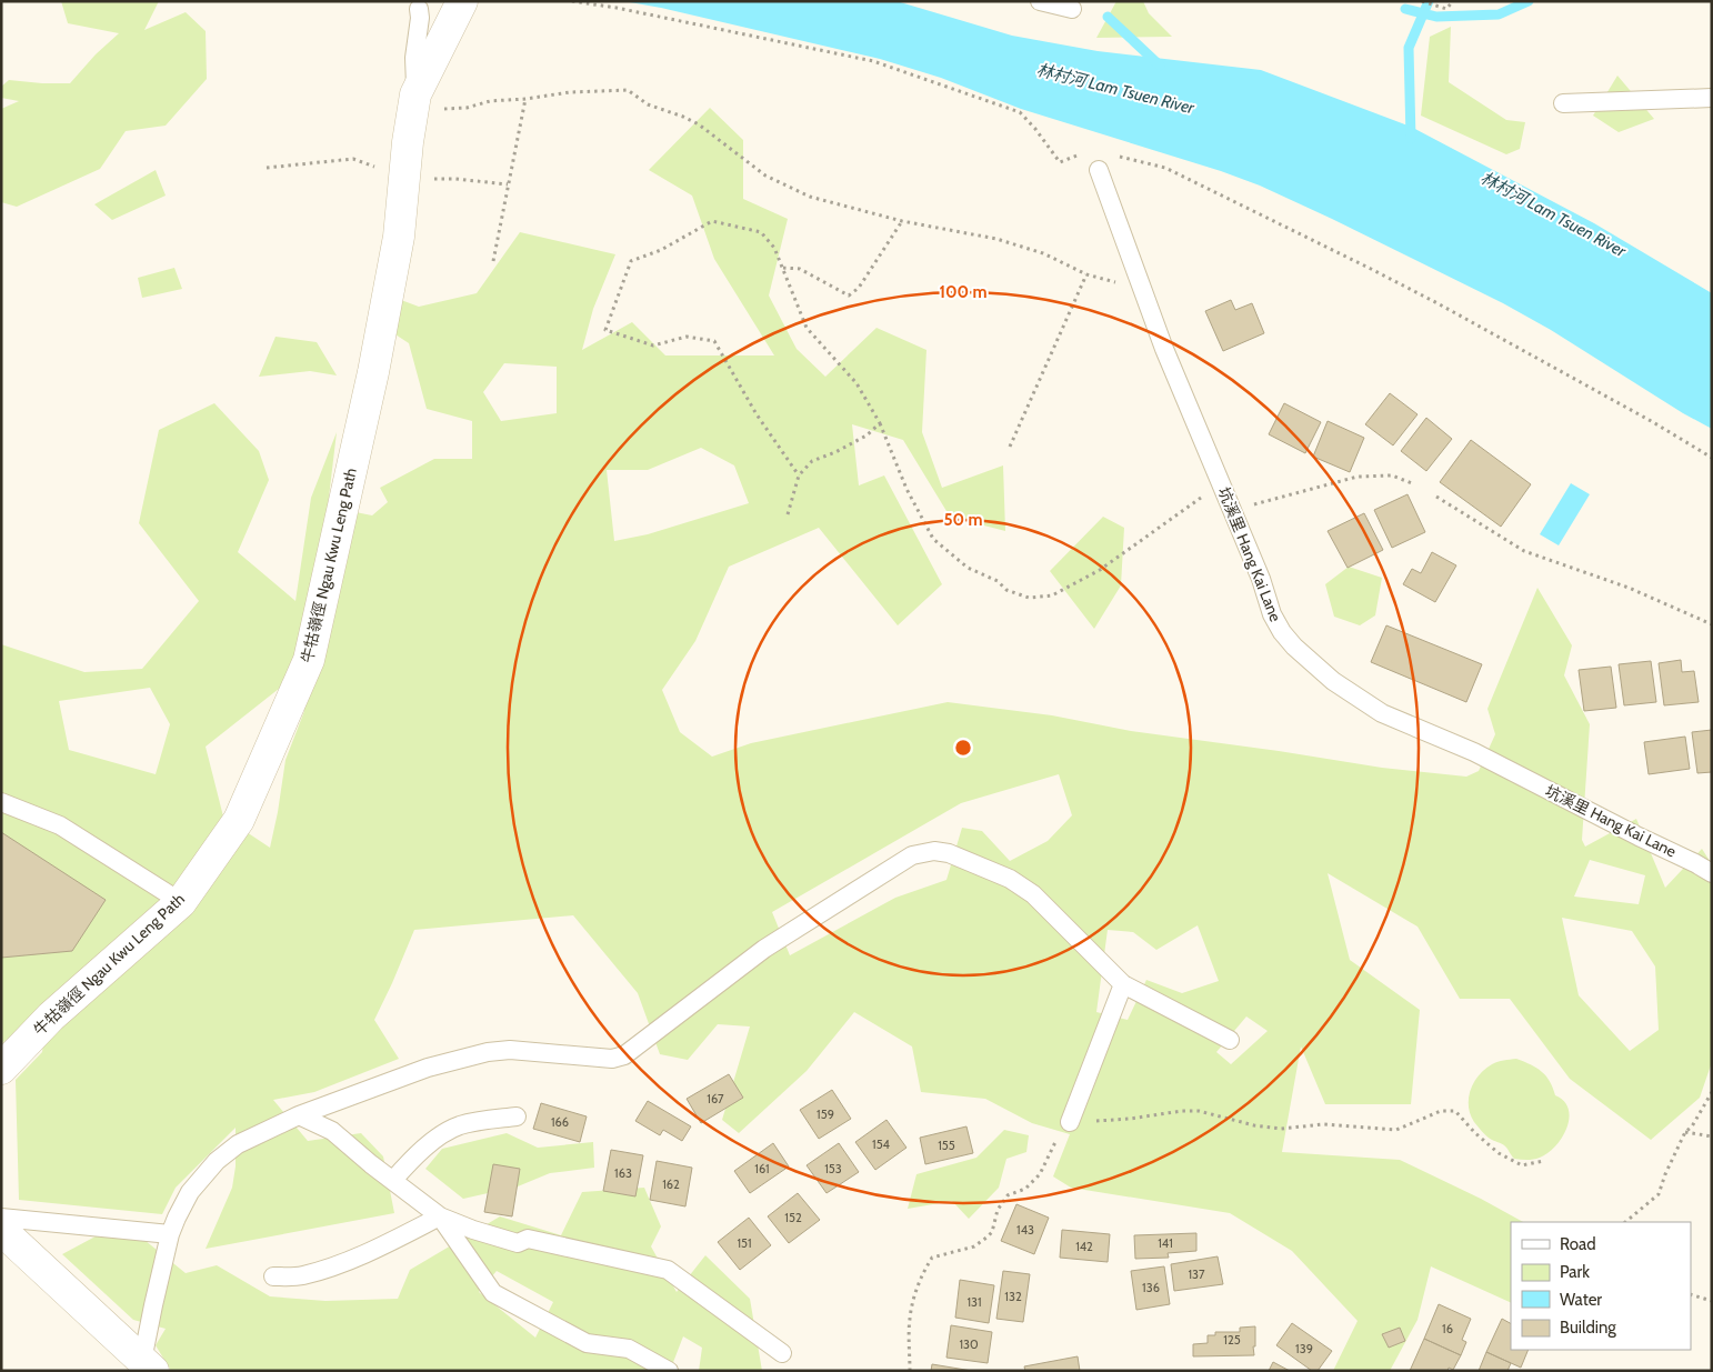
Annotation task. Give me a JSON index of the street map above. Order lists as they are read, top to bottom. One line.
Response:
{"streets":{"street":["牛牯嶺徑 Ngau Kwu Leng Path"],"lane":["坑溪里 Hang Kai Lane"]},"water":["林村河 Lam Tsuen River"],"house_numbers":["167","159","166","154","155","161","153","163","162","152","143","151","141","142","137","136","132","131","16","125","130","139"],"legend":["Road","Park","Water","Building"],"rings":["100 m","50 m"]}
